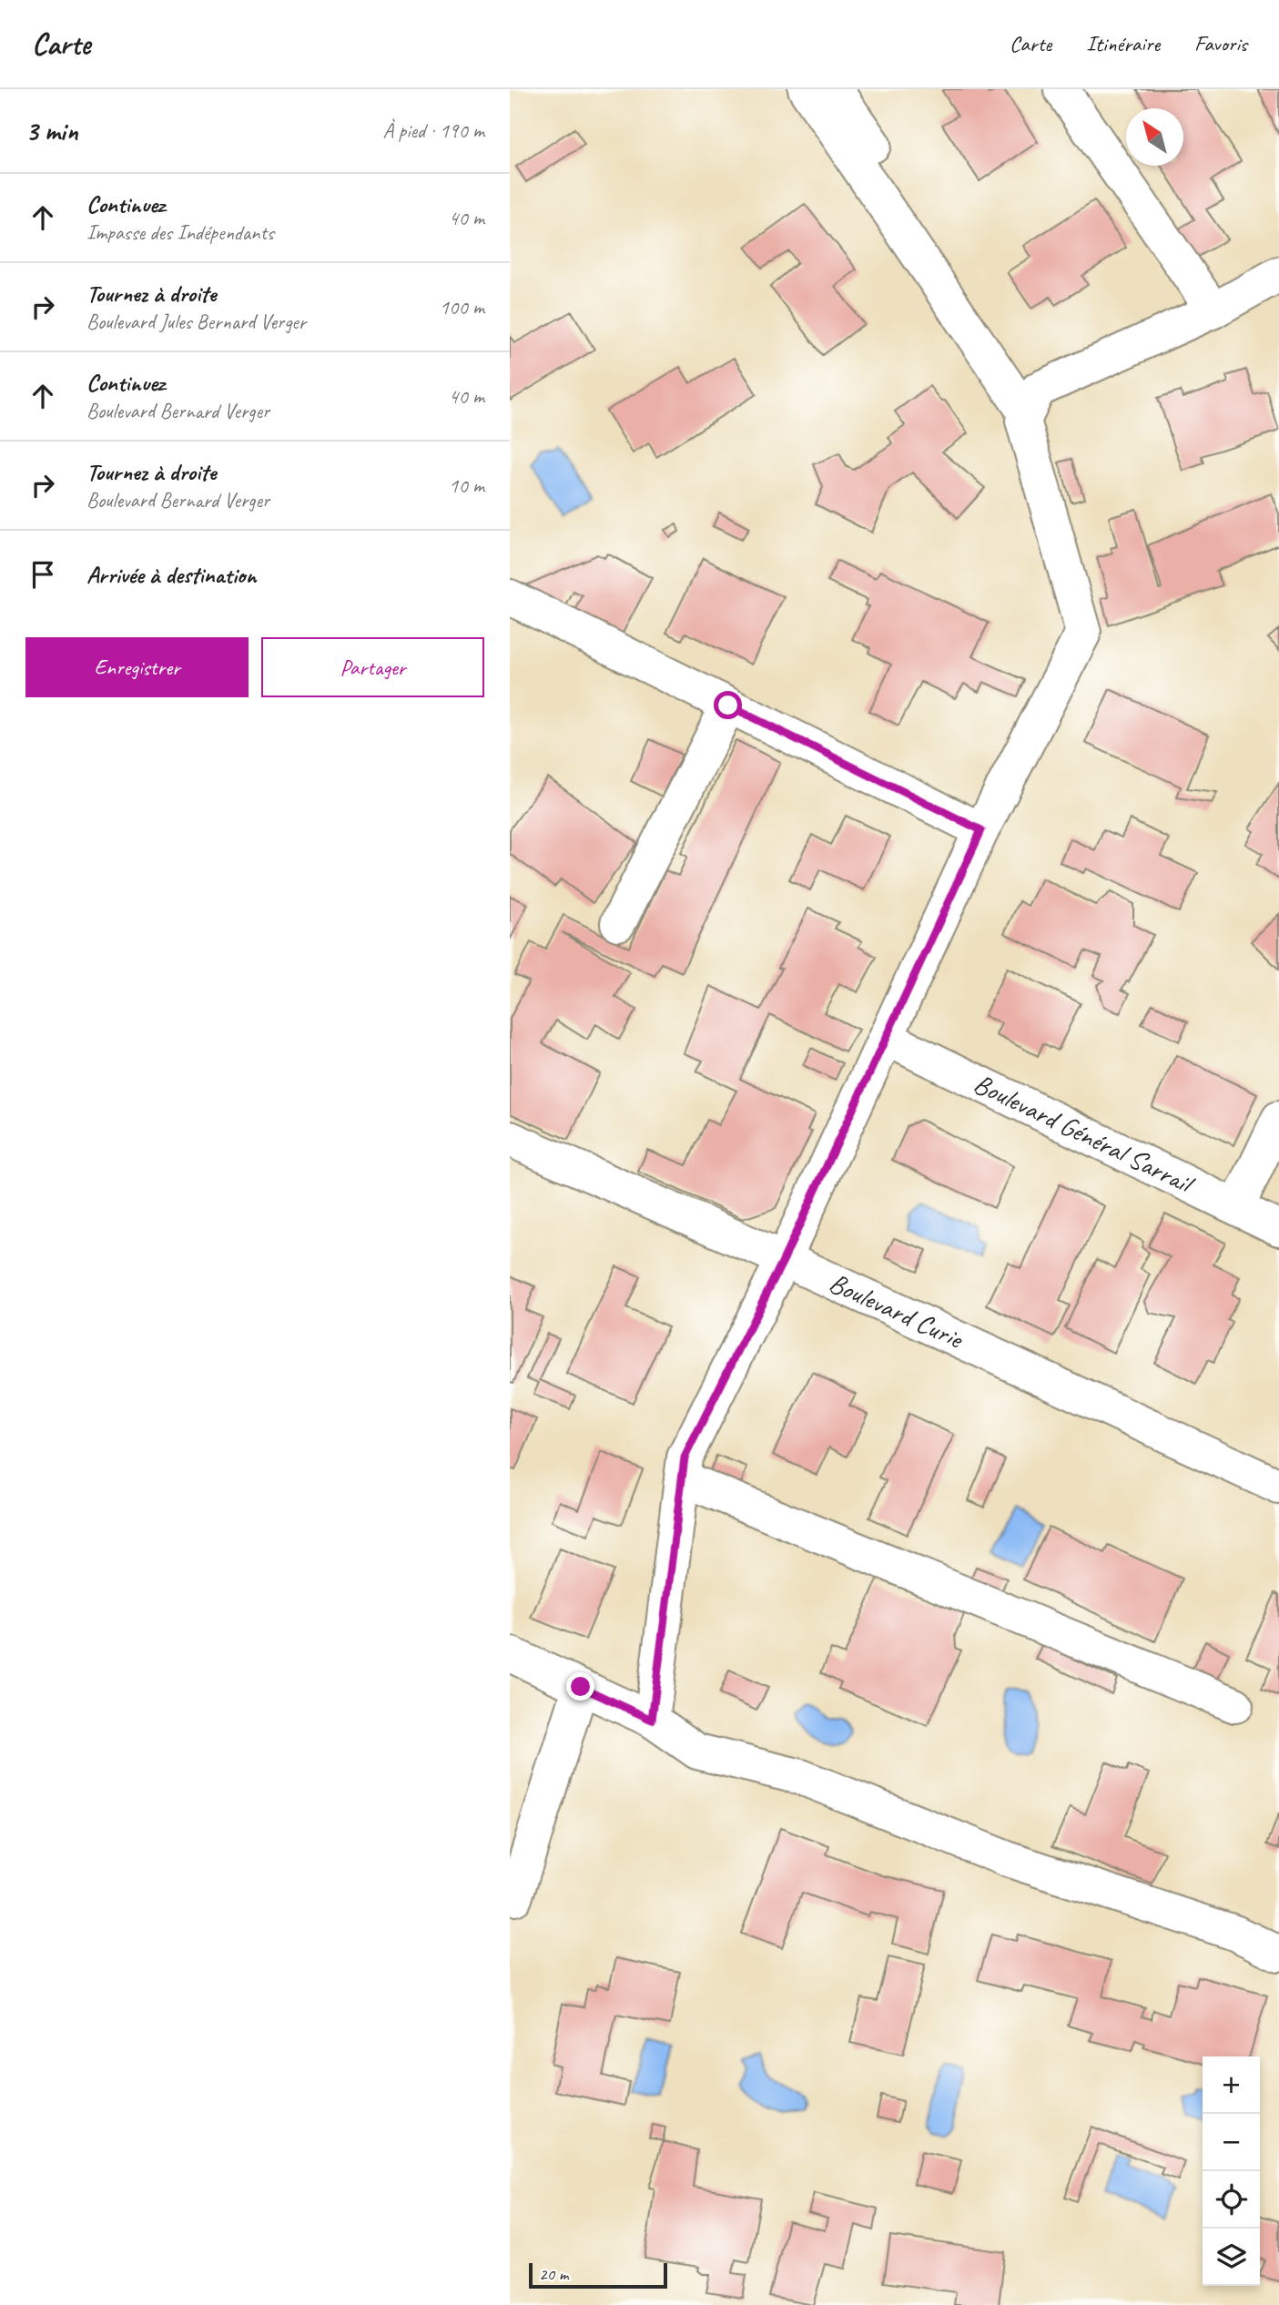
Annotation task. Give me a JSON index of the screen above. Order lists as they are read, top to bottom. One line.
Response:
{"streets":{"street":["Boulevard Général Sarrail","Boulevard Curie"]},"scale_bar":"20 m","north":"top left","page":{"header":"Carte","nav":["Carte","Itinéraire","Favoris"],"heading":["3 min","À pied · 190 m"],"list":[["Continuez","Impasse des Indépendants","40 m"],["Tournez à droite","Boulevard Jules Bernard Verger","100 m"],["Continuez","Boulevard Bernard Verger","40 m"],["Tournez à droite","Boulevard Bernard Verger","10 m"],"Arrivée à destination"],"buttons":["Enregistrer","Partager"],"map_buttons":["+","−"],"scale":"20 m"}}
